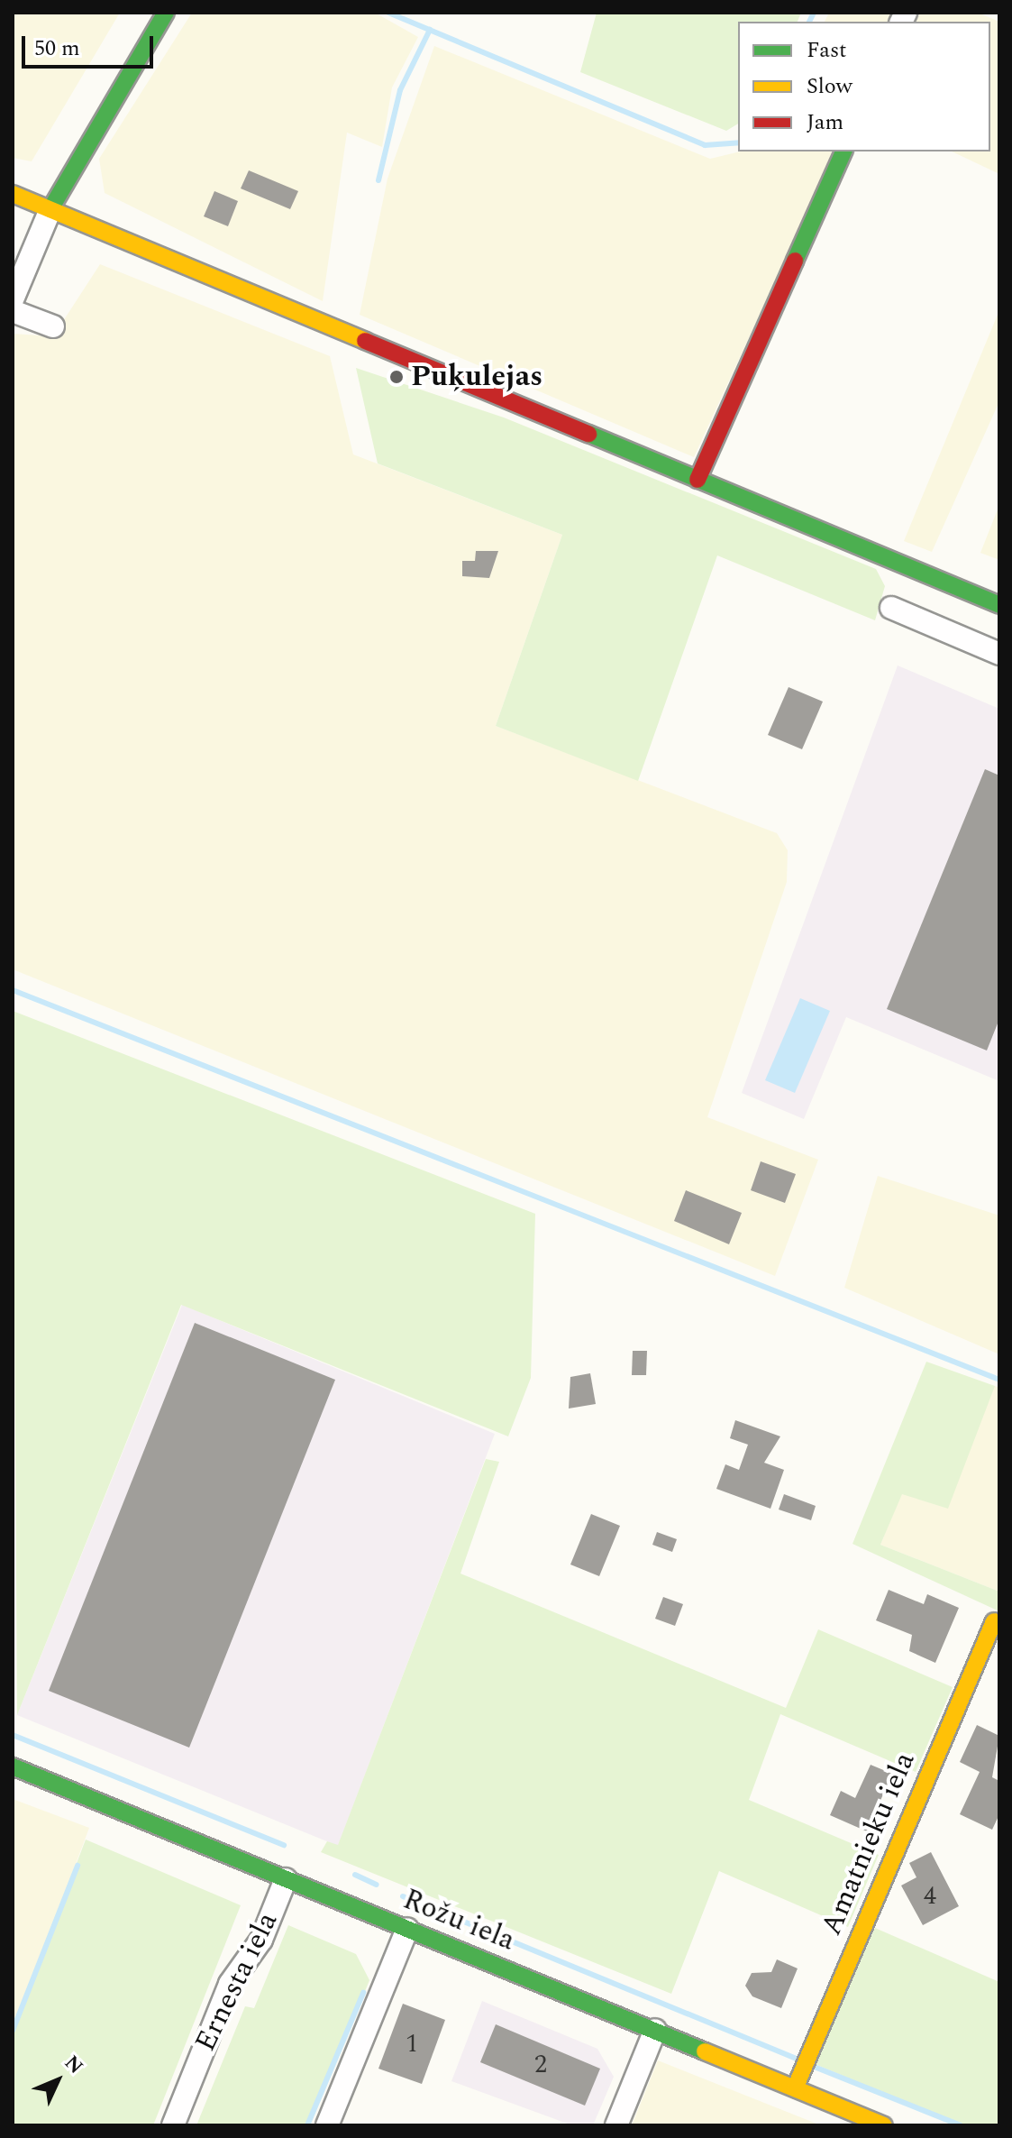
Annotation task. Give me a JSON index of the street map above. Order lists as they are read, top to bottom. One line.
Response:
{"streets":{"street":["Amatnieku iela","Rožu iela","Ernesta iela"]},"crossings":[["Amatnieku iela","Rožu iela"],["Rožu iela","Ernesta iela"]],"places":["Puķulejas"],"house_numbers":["4","1","2"],"legend":["Fast","Slow","Jam"],"scale_bar":"50 m","north":"top right"}
